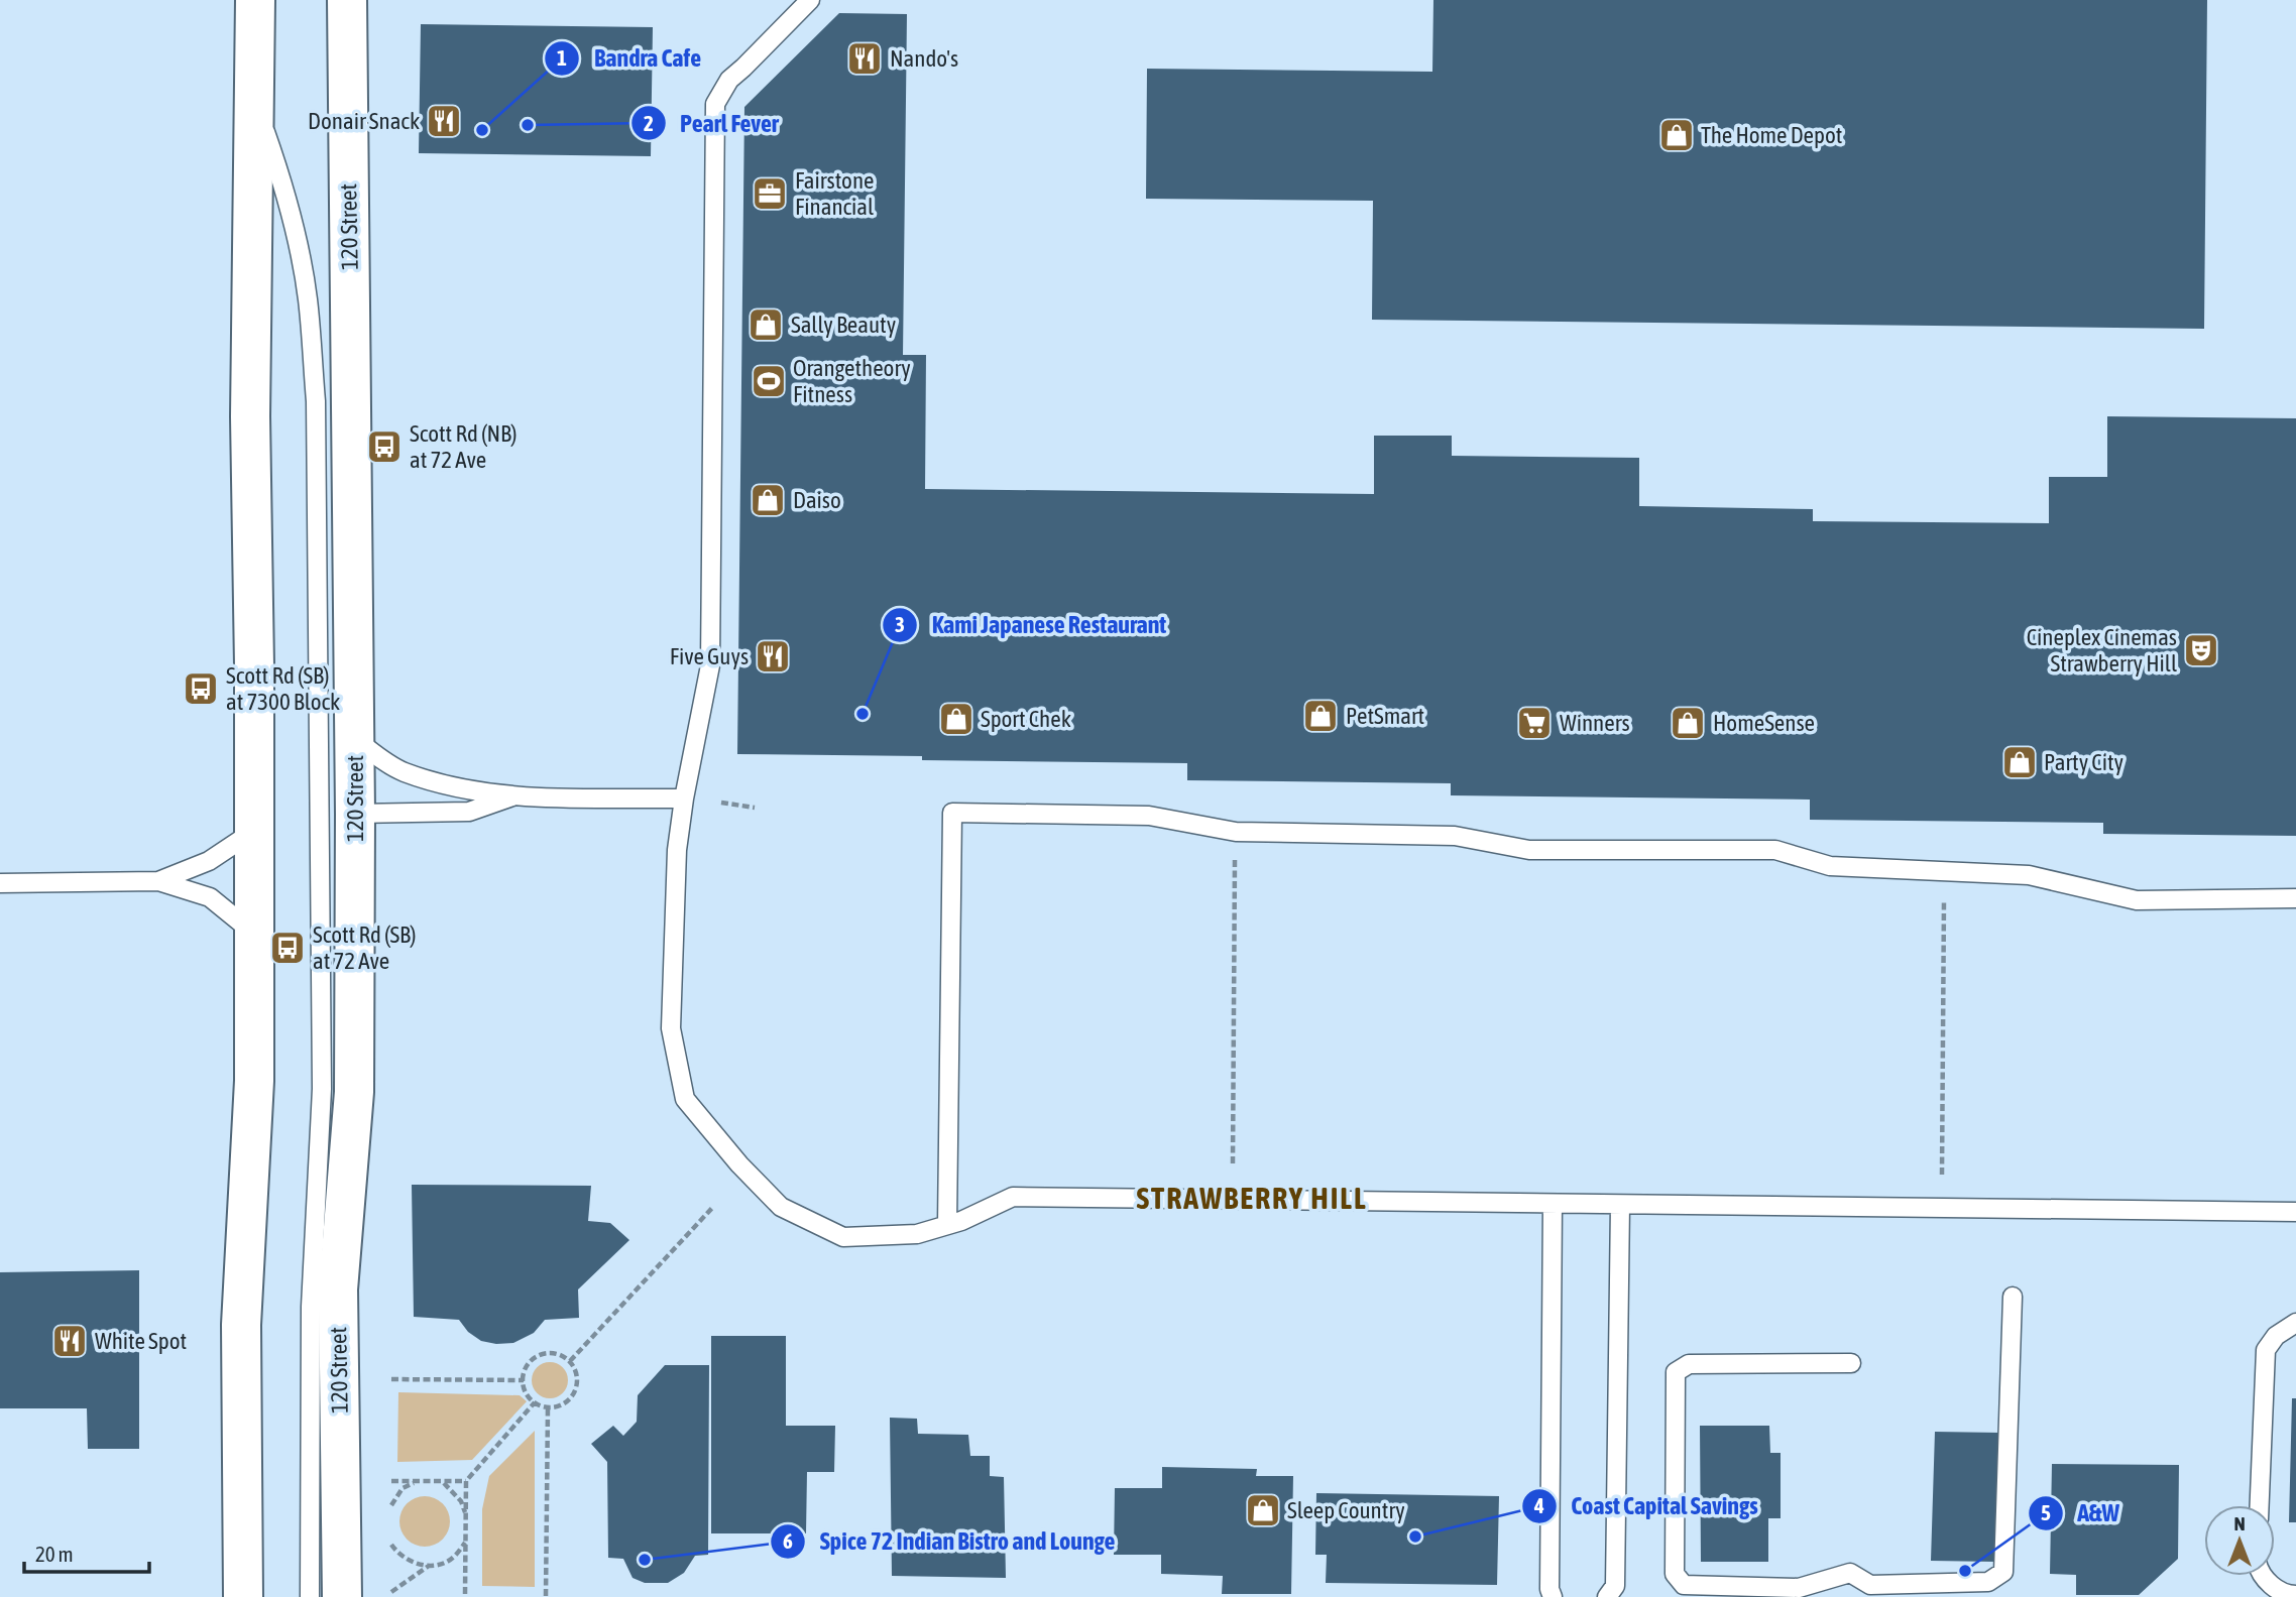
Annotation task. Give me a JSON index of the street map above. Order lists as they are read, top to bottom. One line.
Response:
{"streets":{"main road":["120 Street"]},"districts":["STRAWBERRY HILL"],"places":{"restaurant":["Nando's","Donair Snack","Five Guys","White Spot"],"other":["Pearl Fever","Bandra Cafe","Kami Japanese Restaurant","Coast Capital Savings","Spice 72 Indian Bistro and Lounge","A&W"],"shop":["The Home Depot","Sally Beauty","Daiso","PetSmart","Sport Chek","HomeSense","Party City","Sleep Country"],"office":["Fairstone Financial"],"sports":["Orangetheory Fitness"],"bus stop":["Scott Rd (NB) at 72 Ave","Scott Rd (SB) at 7300 Block","Scott Rd (SB) at 72 Ave"],"theatre":["Cineplex Cinemas Strawberry Hill"],"supermarket":["Winners"]},"scale_bar":"20 m","north":"top"}
